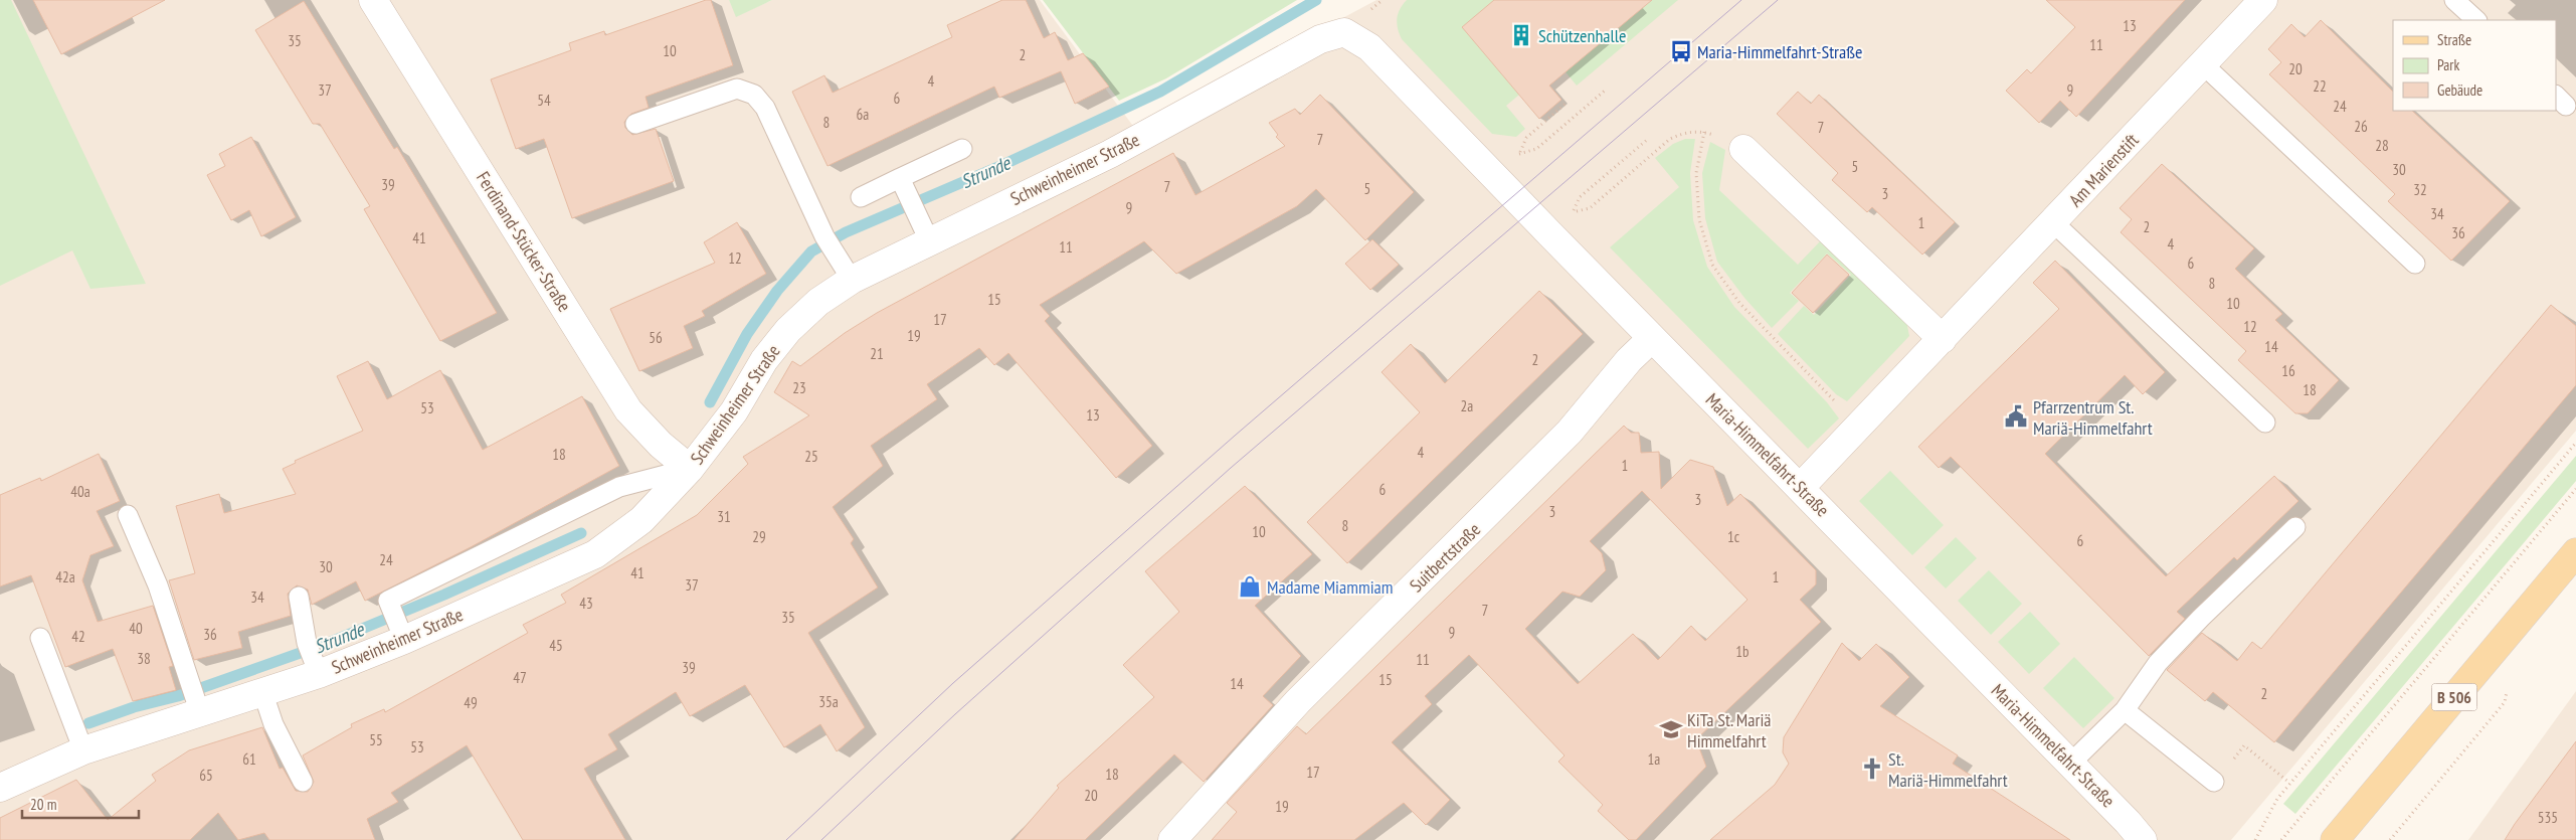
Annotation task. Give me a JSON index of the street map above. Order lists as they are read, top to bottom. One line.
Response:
{"streets":{"main road":["B 506"],"street":["Schweinheimer Straße","Am Marienstift","Ferdinand-Stücker-Straße","Maria-Himmelfahrt-Straße","Suitbertstraße"]},"crossings":[["Schweinheimer Straße","Ferdinand-Stücker-Straße"],["Schweinheimer Straße","Maria-Himmelfahrt-Straße"],["Am Marienstift","Maria-Himmelfahrt-Straße"],["Maria-Himmelfahrt-Straße","Suitbertstraße"]],"water":["Strunde"],"places":{"building":["Schützenhalle"],"bus stop":["Maria-Himmelfahrt-Straße"],"public building":["Pfarrzentrum St. Mariä-Himmelfahrt"],"shop":["Madame Miammiam"],"school or university":["KiTa St. Mariä Himmelfahrt"],"church":["St. Mariä-Himmelfahrt"]},"house_numbers":["13","35","11","10","2","20","4","22","37","9","6","54","24","6a","8","26","7","7","28","5","30","39","7","5","32","3","9","34","1","2","36","41","4","11","12","6","8","15","10","17","12","19","56","14","21","2","16","23","18","2a","53","13","4","18","25","1","6","40a","3","3","31","8","10","29","1c","6","24","30","41","42a","1","37","34","43","7","35","40","9","36","42","45","1b","38","11","39","47","15","14","2","35a","49","55","53","61","1a","17","18","65","20","19","535"],"legend":["Straße","Park","Gebäude"],"scale_bar":"20 m"}
